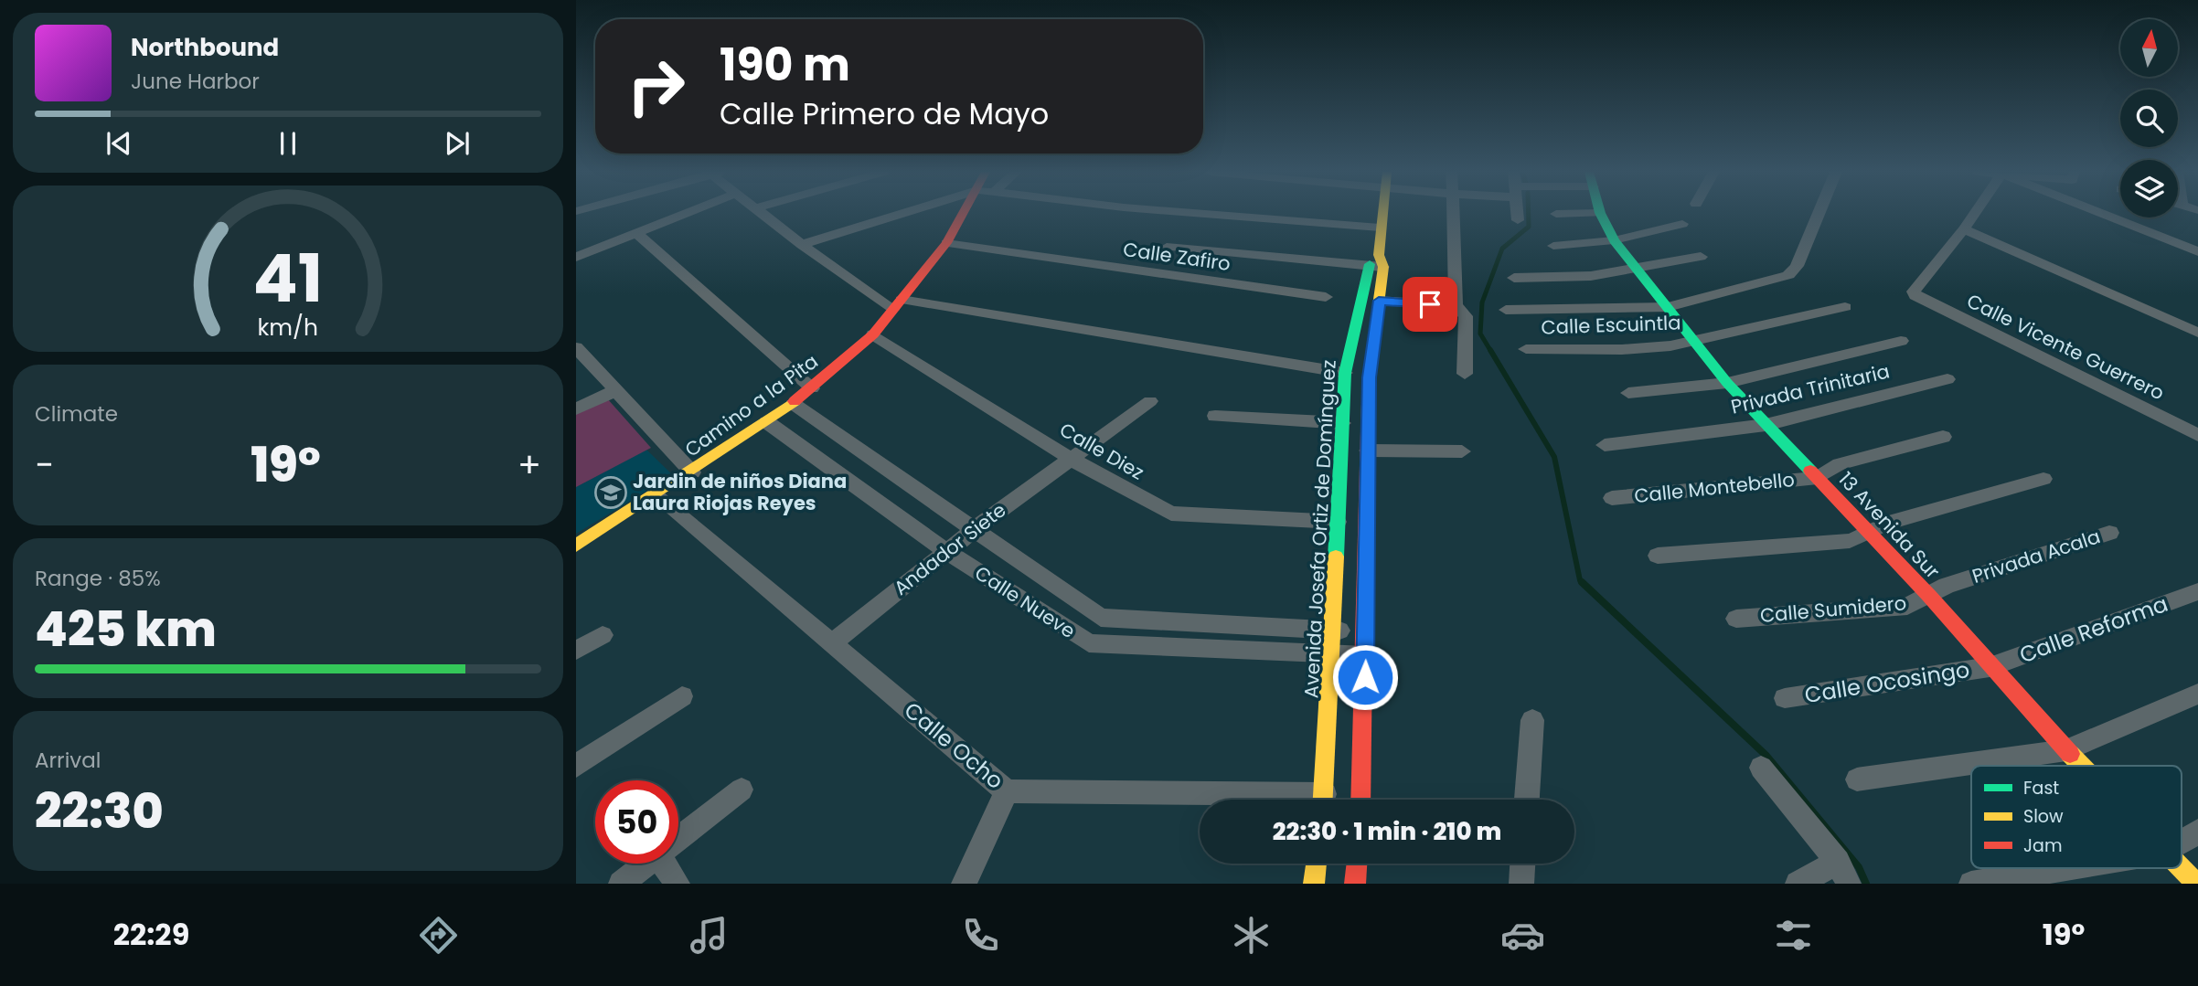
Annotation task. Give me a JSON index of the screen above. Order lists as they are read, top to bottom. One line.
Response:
{"streets":{"street":["Calle Zafiro","Calle Escuintla","Calle Vicente Guerrero","Privada Trinitaria","Camino a la Pita","Calle Diez","Calle Montebello","13 Avenida Sur","Avenida Josefa Ortiz de Domínguez","Andador Siete","Privada Acala","Calle Nueve","Calle Sumidero","Calle Reforma","Calle Ocosingo","Calle Ocho"]},"crossings":[["Calle Zafiro","Camino a la Pita"],["Calle Escuintla","13 Avenida Sur"],["Privada Trinitaria","13 Avenida Sur"],["Camino a la Pita","Calle Diez"],["Camino a la Pita","Calle Nueve"],["Camino a la Pita","Calle Ocho"],["Calle Diez","Avenida Josefa Ortiz de Domínguez"],["Calle Diez","Andador Siete"],["Calle Montebello","13 Avenida Sur"],["13 Avenida Sur","Privada Acala"],["13 Avenida Sur","Calle Sumidero"],["13 Avenida Sur","Calle Reforma"],["13 Avenida Sur","Calle Ocosingo"],["Avenida Josefa Ortiz de Domínguez","Calle Nueve"],["Andador Siete","Calle Nueve"],["Andador Siete","Calle Ocho"],["Privada Acala","Calle Sumidero"],["Calle Reforma","Calle Ocosingo"]],"places":{"school or university":["Jardin de niños Diana Laura Riojas Reyes"]},"legend":["Fast","Slow","Jam"],"north":"top","page":{"turn":["190 m","Calle Primero de Mayo"],"song":["Northbound","June Harbor"],"tile":["Climate",["Range · 85%","425 km"],["Arrival","22:30"]],"heat":["−","19°","+"],"limit":"50","trip":"22:30 · 1 min · 210 m","tabs":["22:29","19°"],"gauge":["41","km/h"]}}
